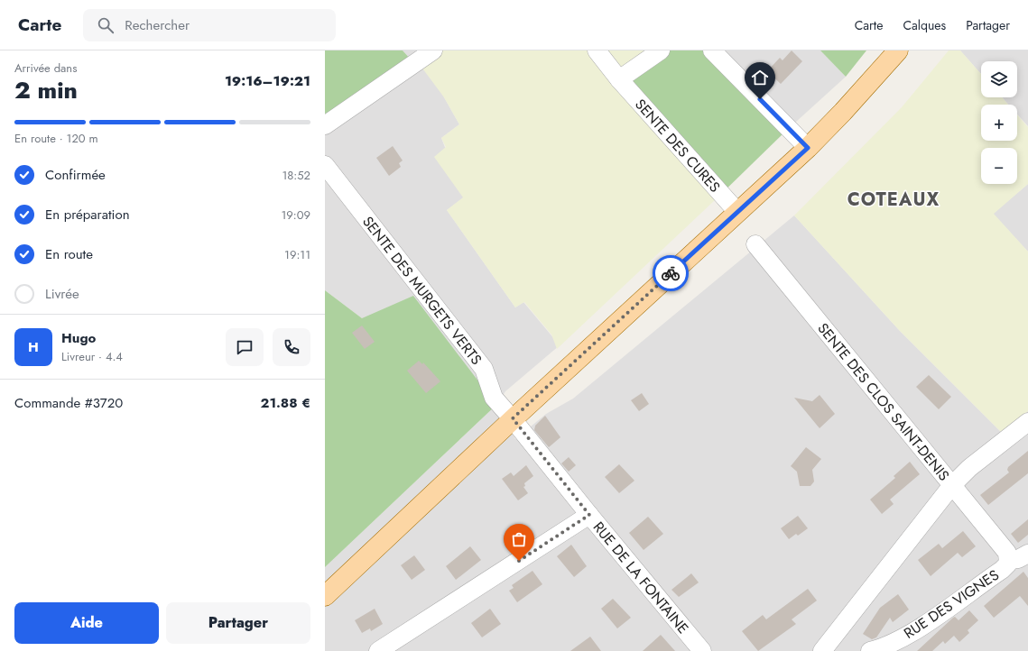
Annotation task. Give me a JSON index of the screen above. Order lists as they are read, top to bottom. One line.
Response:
{"streets":{"street":["SENTE DES CURES","SENTE DES MURGETS VERTS","SENTE DES CLOS SAINT-DENIS","RUE DE LA FONTAINE","RUE DES VIGNES"]},"crossings":[["SENTE DES MURGETS VERTS","RUE DE LA FONTAINE"],["SENTE DES CLOS SAINT-DENIS","RUE DES VIGNES"]],"districts":["COTEAUX"],"page":{"header":"Carte","search":"Rechercher","nav":["Carte","Calques","Partager"],"heading":["2 min","Arrivée dans","19:16–19:21"],"panel":["Hugo","Livreur · 4.4","Commande #3720","21.88 €"],"map_buttons":["+","−"],"bar":"En route · 120 m","list":[["Confirmée","18:52"],["En préparation","19:09"],["En route","19:11"],"Livrée"],"round":"H","buttons":["Aide","Partager"]}}
